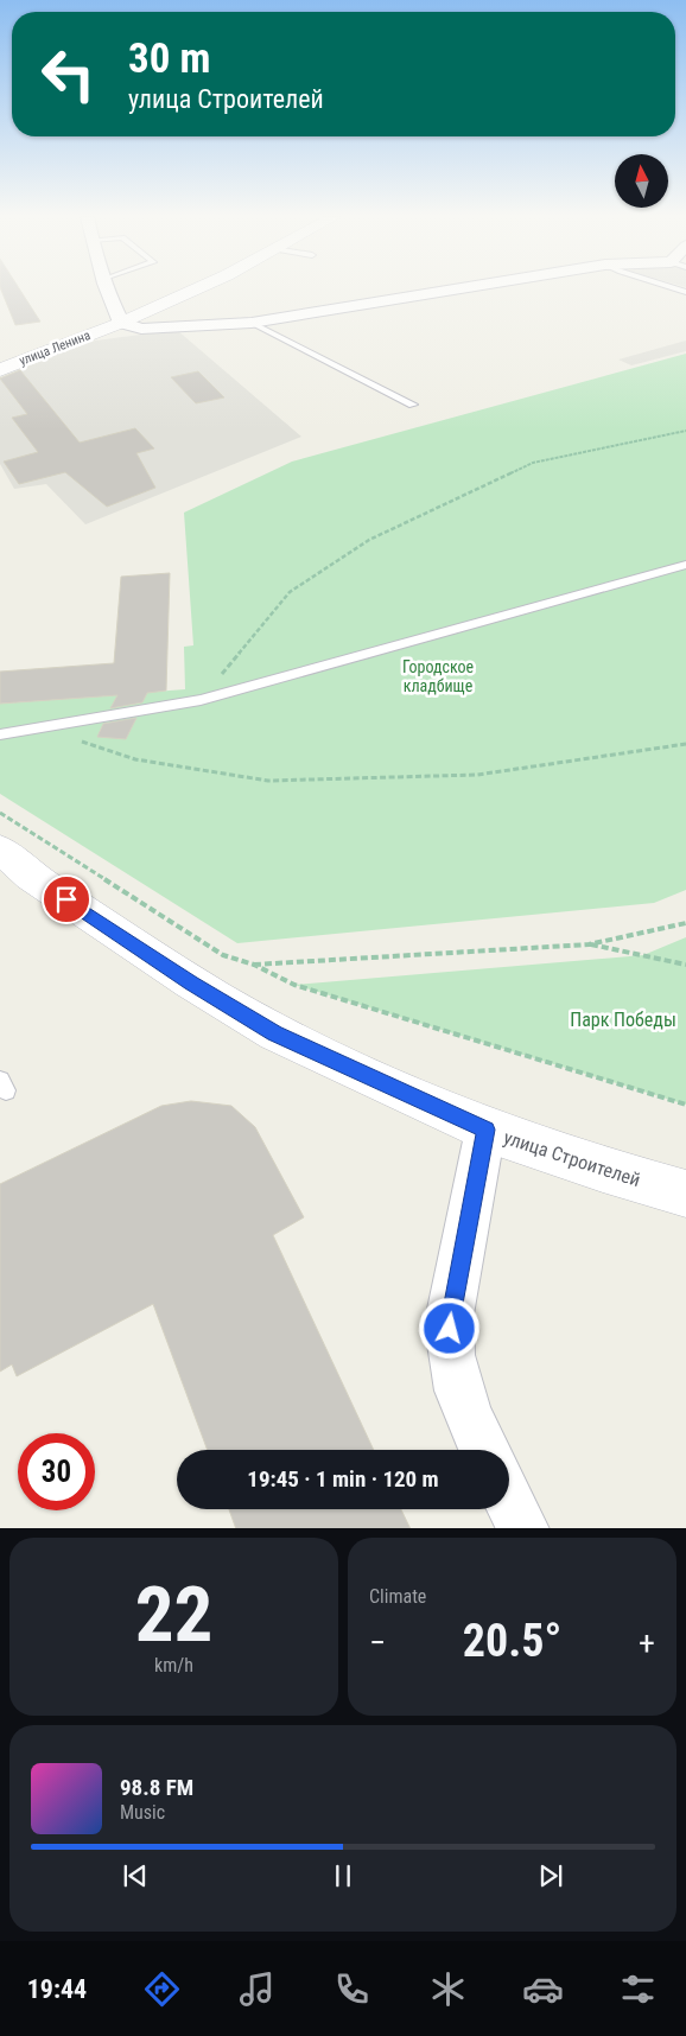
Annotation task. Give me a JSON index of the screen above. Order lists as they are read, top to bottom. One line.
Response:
{"streets":{"street":["улица Ленина","улица Строителей"]},"parks":["Городское кладбище","Парк Победы"],"north":"top","page":{"turn":["30 m","улица Строителей"],"limit":"30","trip":"19:45 · 1 min · 120 m","tile":[["22","km/h"],"Climate"],"heat":["−","20.5°","+"],"song":["98.8 FM","Music"],"tabs":"19:44"}}
